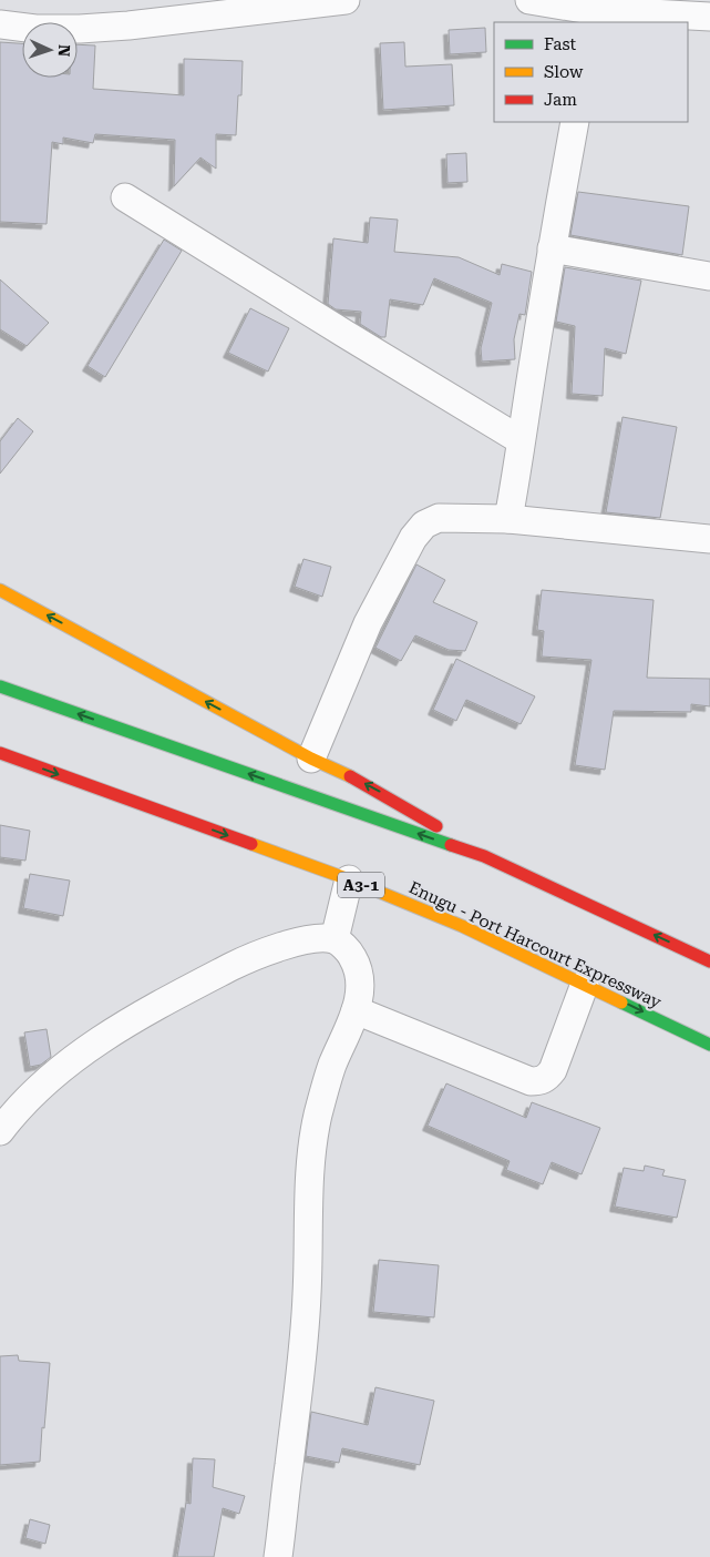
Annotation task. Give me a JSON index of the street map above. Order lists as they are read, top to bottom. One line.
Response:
{"streets":{"highway":["A3-1","Enugu - Port Harcourt Expressway"]},"legend":["Fast","Slow","Jam"],"north":"right"}
